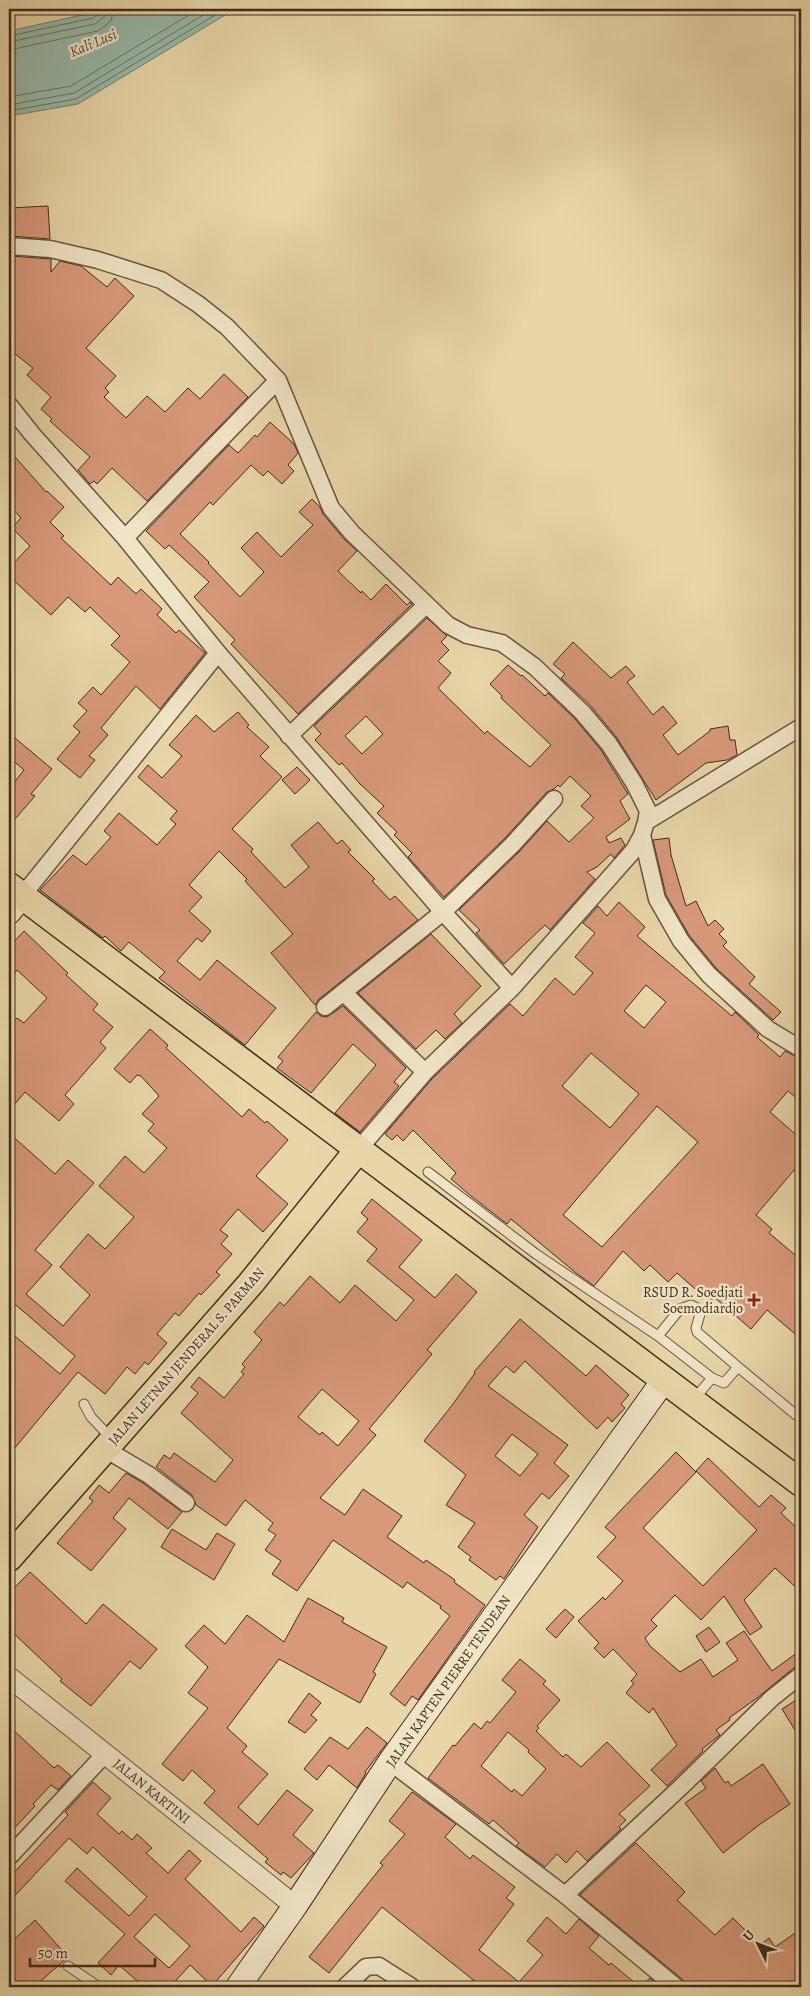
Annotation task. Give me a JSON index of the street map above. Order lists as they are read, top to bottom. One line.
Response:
{"streets":{"main road":["JALAN LETNAN JENDERAL S. PARMAN","JALAN KAPTEN PIERRE TENDEAN"],"street":["JALAN KARTINI"]},"crossings":[["JALAN KAPTEN PIERRE TENDEAN","JALAN KARTINI"]],"water":["Kali Lusi"],"places":{"health":["RSUD R. Soedjati Soemodiardjo"]},"scale_bar":"50 m","north":"top left"}
